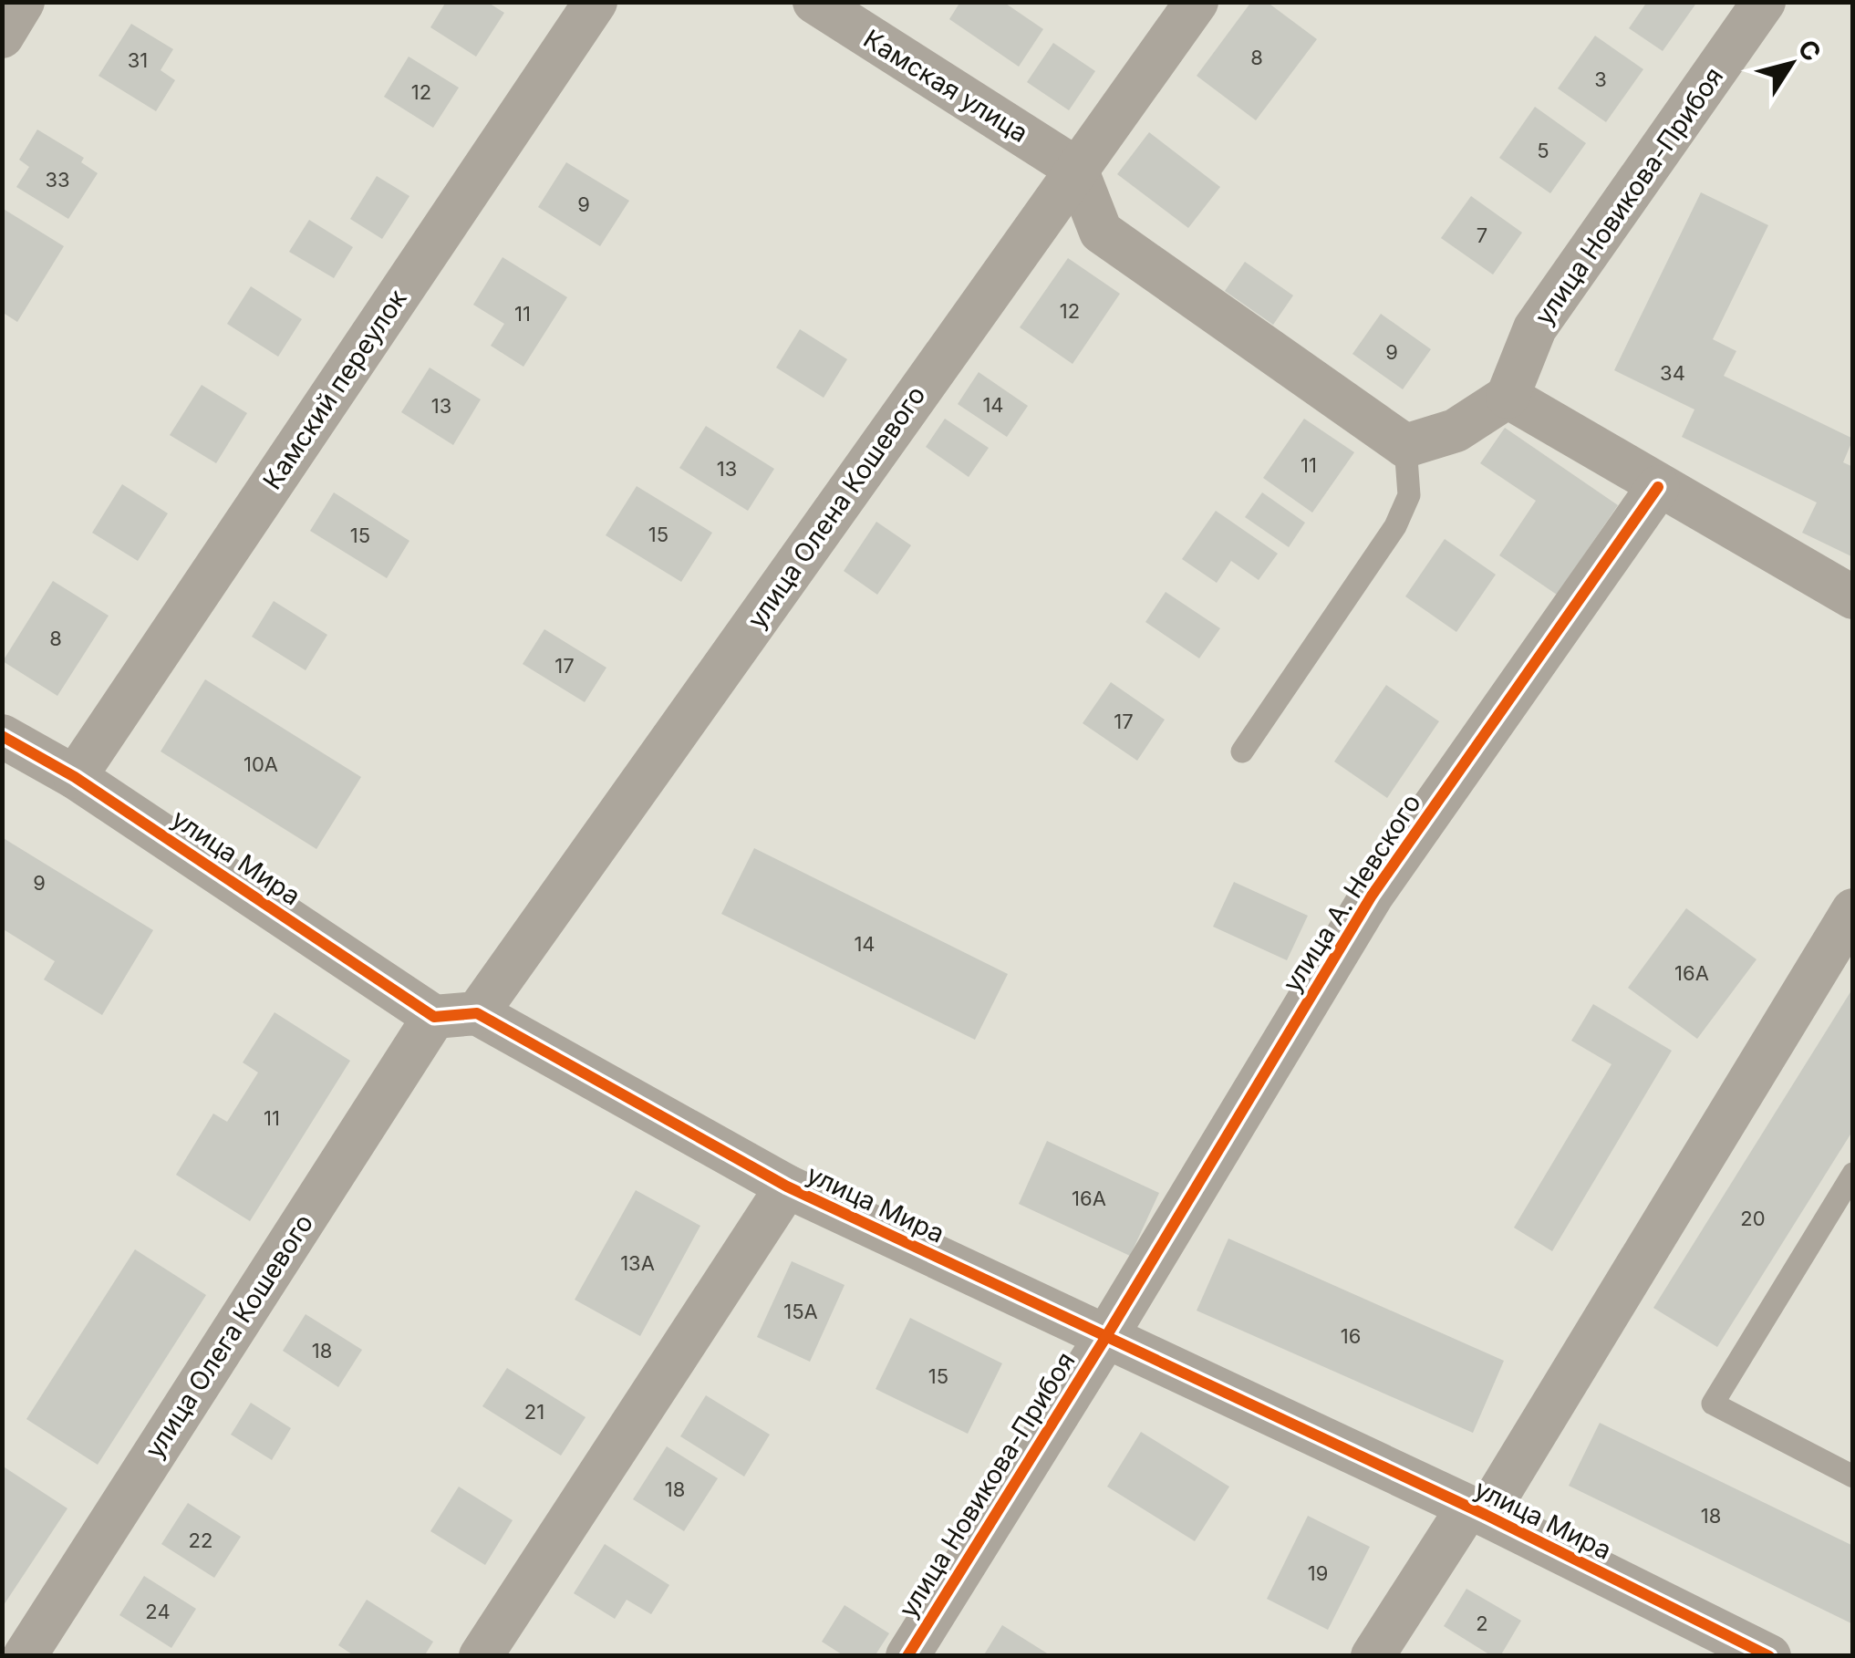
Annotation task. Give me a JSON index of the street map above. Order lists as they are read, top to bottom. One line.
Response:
{"streets":{"street":["Камская улица","улица Новикова-Прибоя","Камский переулок","улица Олена Кошевого","улица Мира","улица А. Невского","улица Олега Кошевого"]},"crossings":[["Камская улица","улица Олена Кошевого"],["улица Новикова-Прибоя","улица Мира"],["улица Новикова-Прибоя","улица А. Невского"],["Камский переулок","улица Мира"],["улица Олена Кошевого","улица Мира"],["улица Мира","улица А. Невского"],["улица Мира","улица Олега Кошевого"]],"house_numbers":["8","31","3","12","5","33","9","7","12","11","9","34","14","13","11","13","15","15","8","17","17","10А","9","14","16А","11","16А","20","13А","15А","16","18","15","21","18","18","22","19","24","2"],"north":"top right"}
